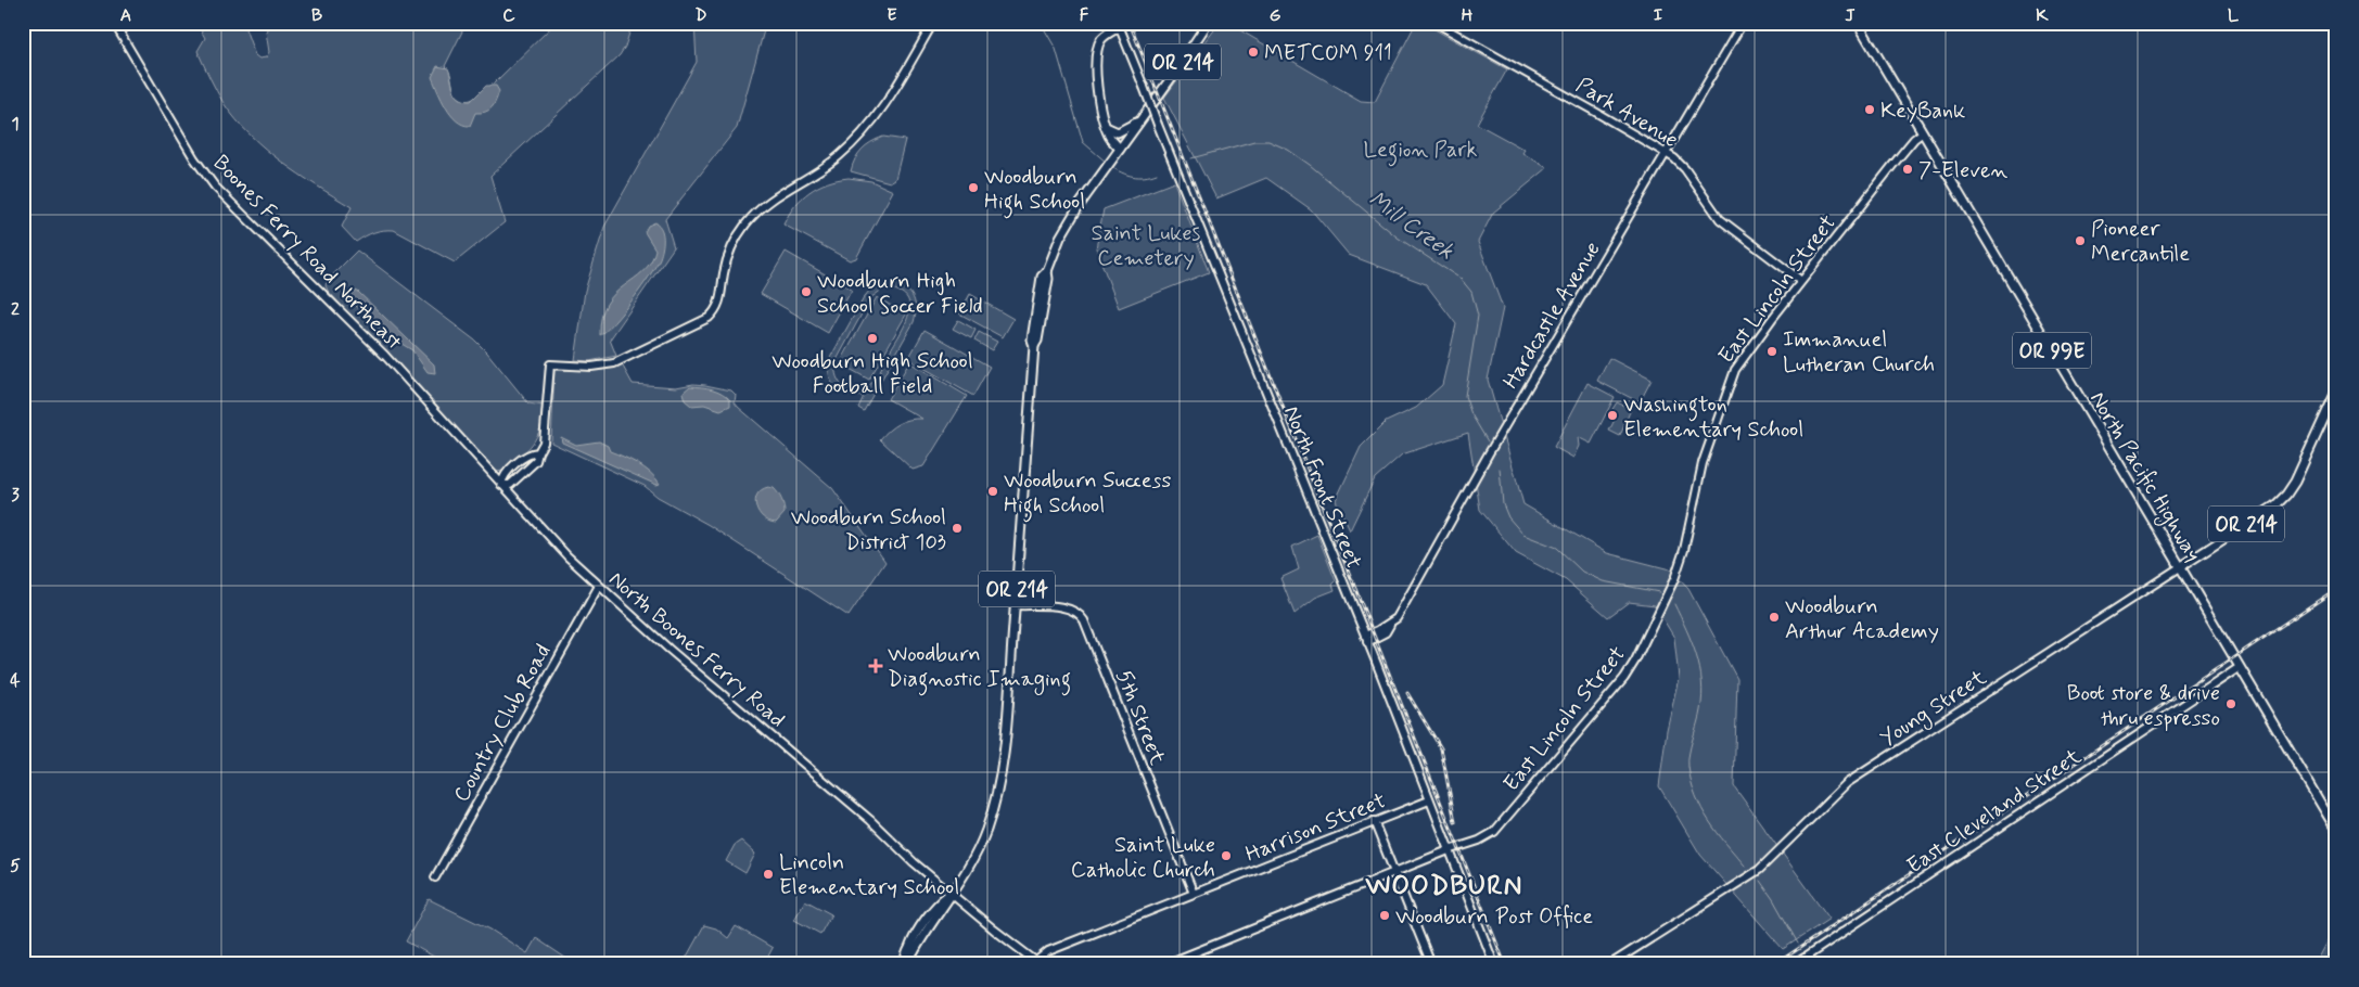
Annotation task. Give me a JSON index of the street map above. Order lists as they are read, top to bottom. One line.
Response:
{"streets":{"main road":["OR 214","OR 99E","North Pacific Highway","Young Street"],"street":["Park Avenue","Boones Ferry Road Northeast","East Lincoln Street","Hardcastle Avenue","North Front Street","North Boones Ferry Road","5th Street","Country Club Road","East Cleveland Street","Harrison Street"]},"crossings":[["OR 214","North Boones Ferry Road"],["OR 214","5th Street"],["Park Avenue","East Lincoln Street"],["Park Avenue","Hardcastle Avenue"],["Boones Ferry Road Northeast","North Boones Ferry Road"],["East Lincoln Street","North Pacific Highway"],["East Lincoln Street","North Front Street"],["Hardcastle Avenue","North Front Street"],["OR 99E","North Pacific Highway"],["OR 99E","East Cleveland Street"],["North Pacific Highway","Young Street"],["North Pacific Highway","East Cleveland Street"],["North Front Street","Harrison Street"],["North Boones Ferry Road","Country Club Road"],["North Boones Ferry Road","Harrison Street"],["5th Street","Harrison Street"]],"districts":["WOODBURN"],"water":["Mill Creek"],"parks":["Legion Park","Saint Lukes Cemetery"],"places":{"other":["METCOM 911","KeyBank","7-Eleven","Woodburn High School","Pioneer Mercantile","Woodburn High School Soccer Field","Woodburn High School Football Field","Immanuel Lutheran Church","Washington Elementary School","Woodburn Success High School","Woodburn School District 103","Woodburn Arthur Academy","Boot store & drive thru espresso","Saint Luke Catholic Church","Lincoln Elementary School","Woodburn Post Office"],"health":["Woodburn Diagnostic Imaging"]},"grid":{"columns":["A","B","C","D","E","F","G","H","I","J","K","L"],"rows":["1","2","3","4","5"]}}
